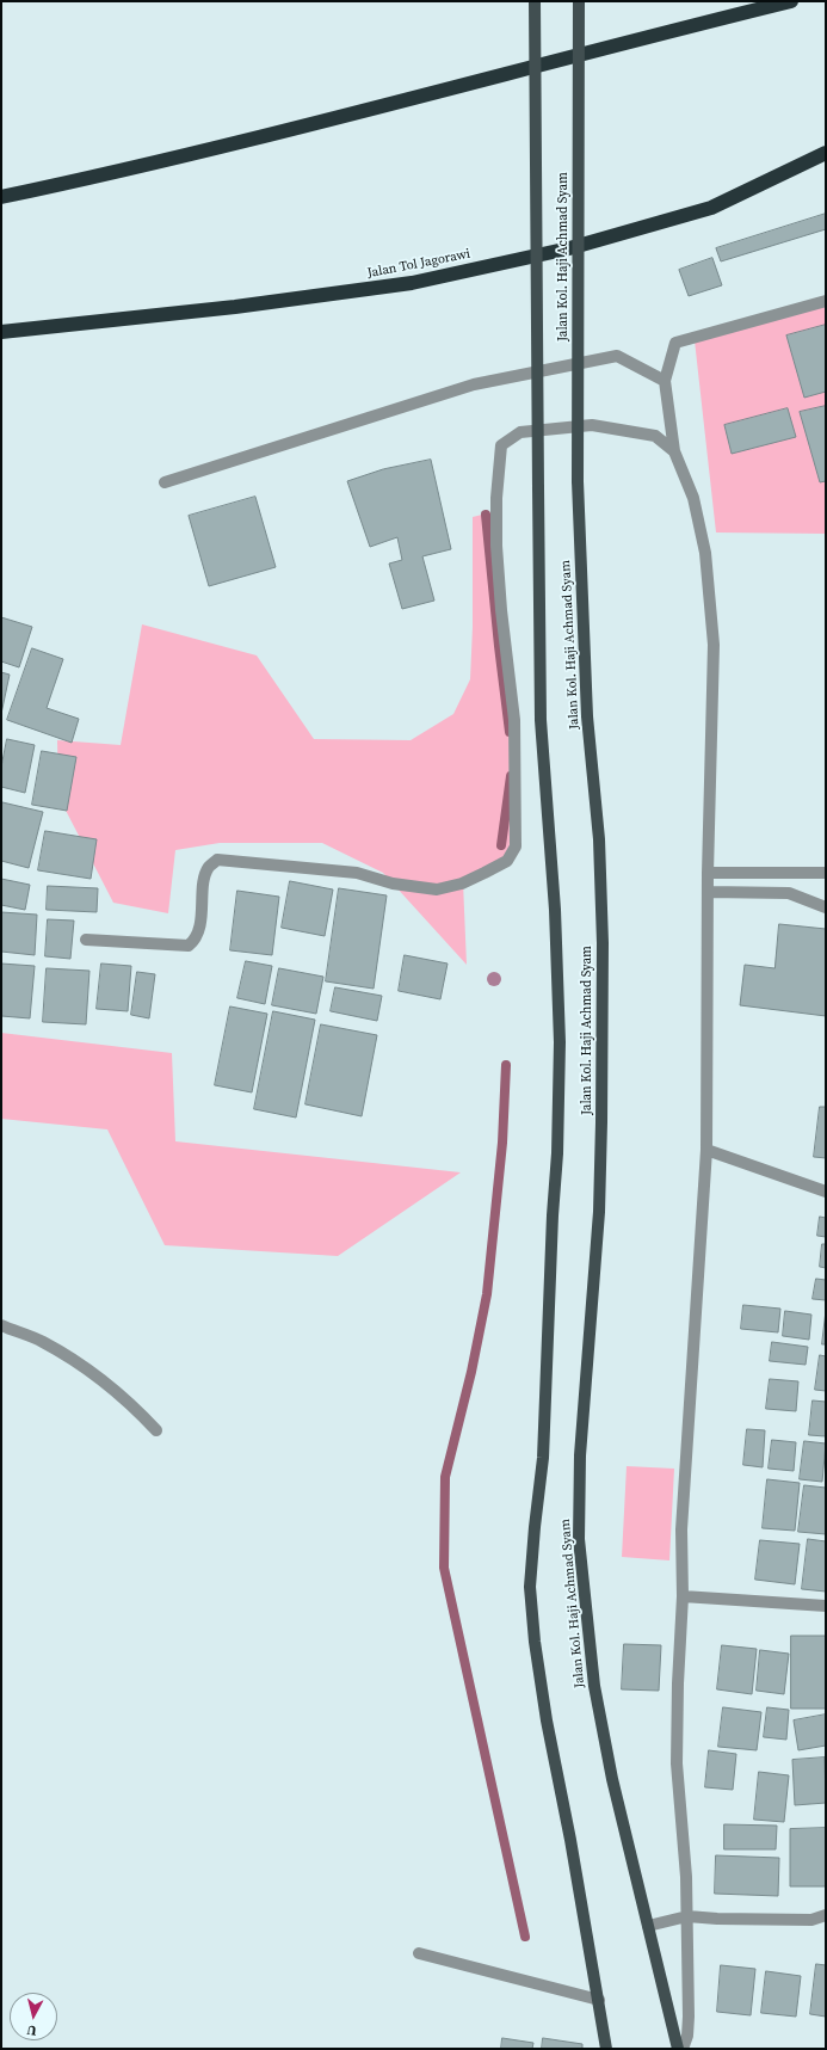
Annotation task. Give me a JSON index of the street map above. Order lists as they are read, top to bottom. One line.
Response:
{"streets":{"highway":["Jalan Tol Jagorawi"],"main road":["Jalan Kol. Haji Achmad Syam"]},"north":"bottom"}
